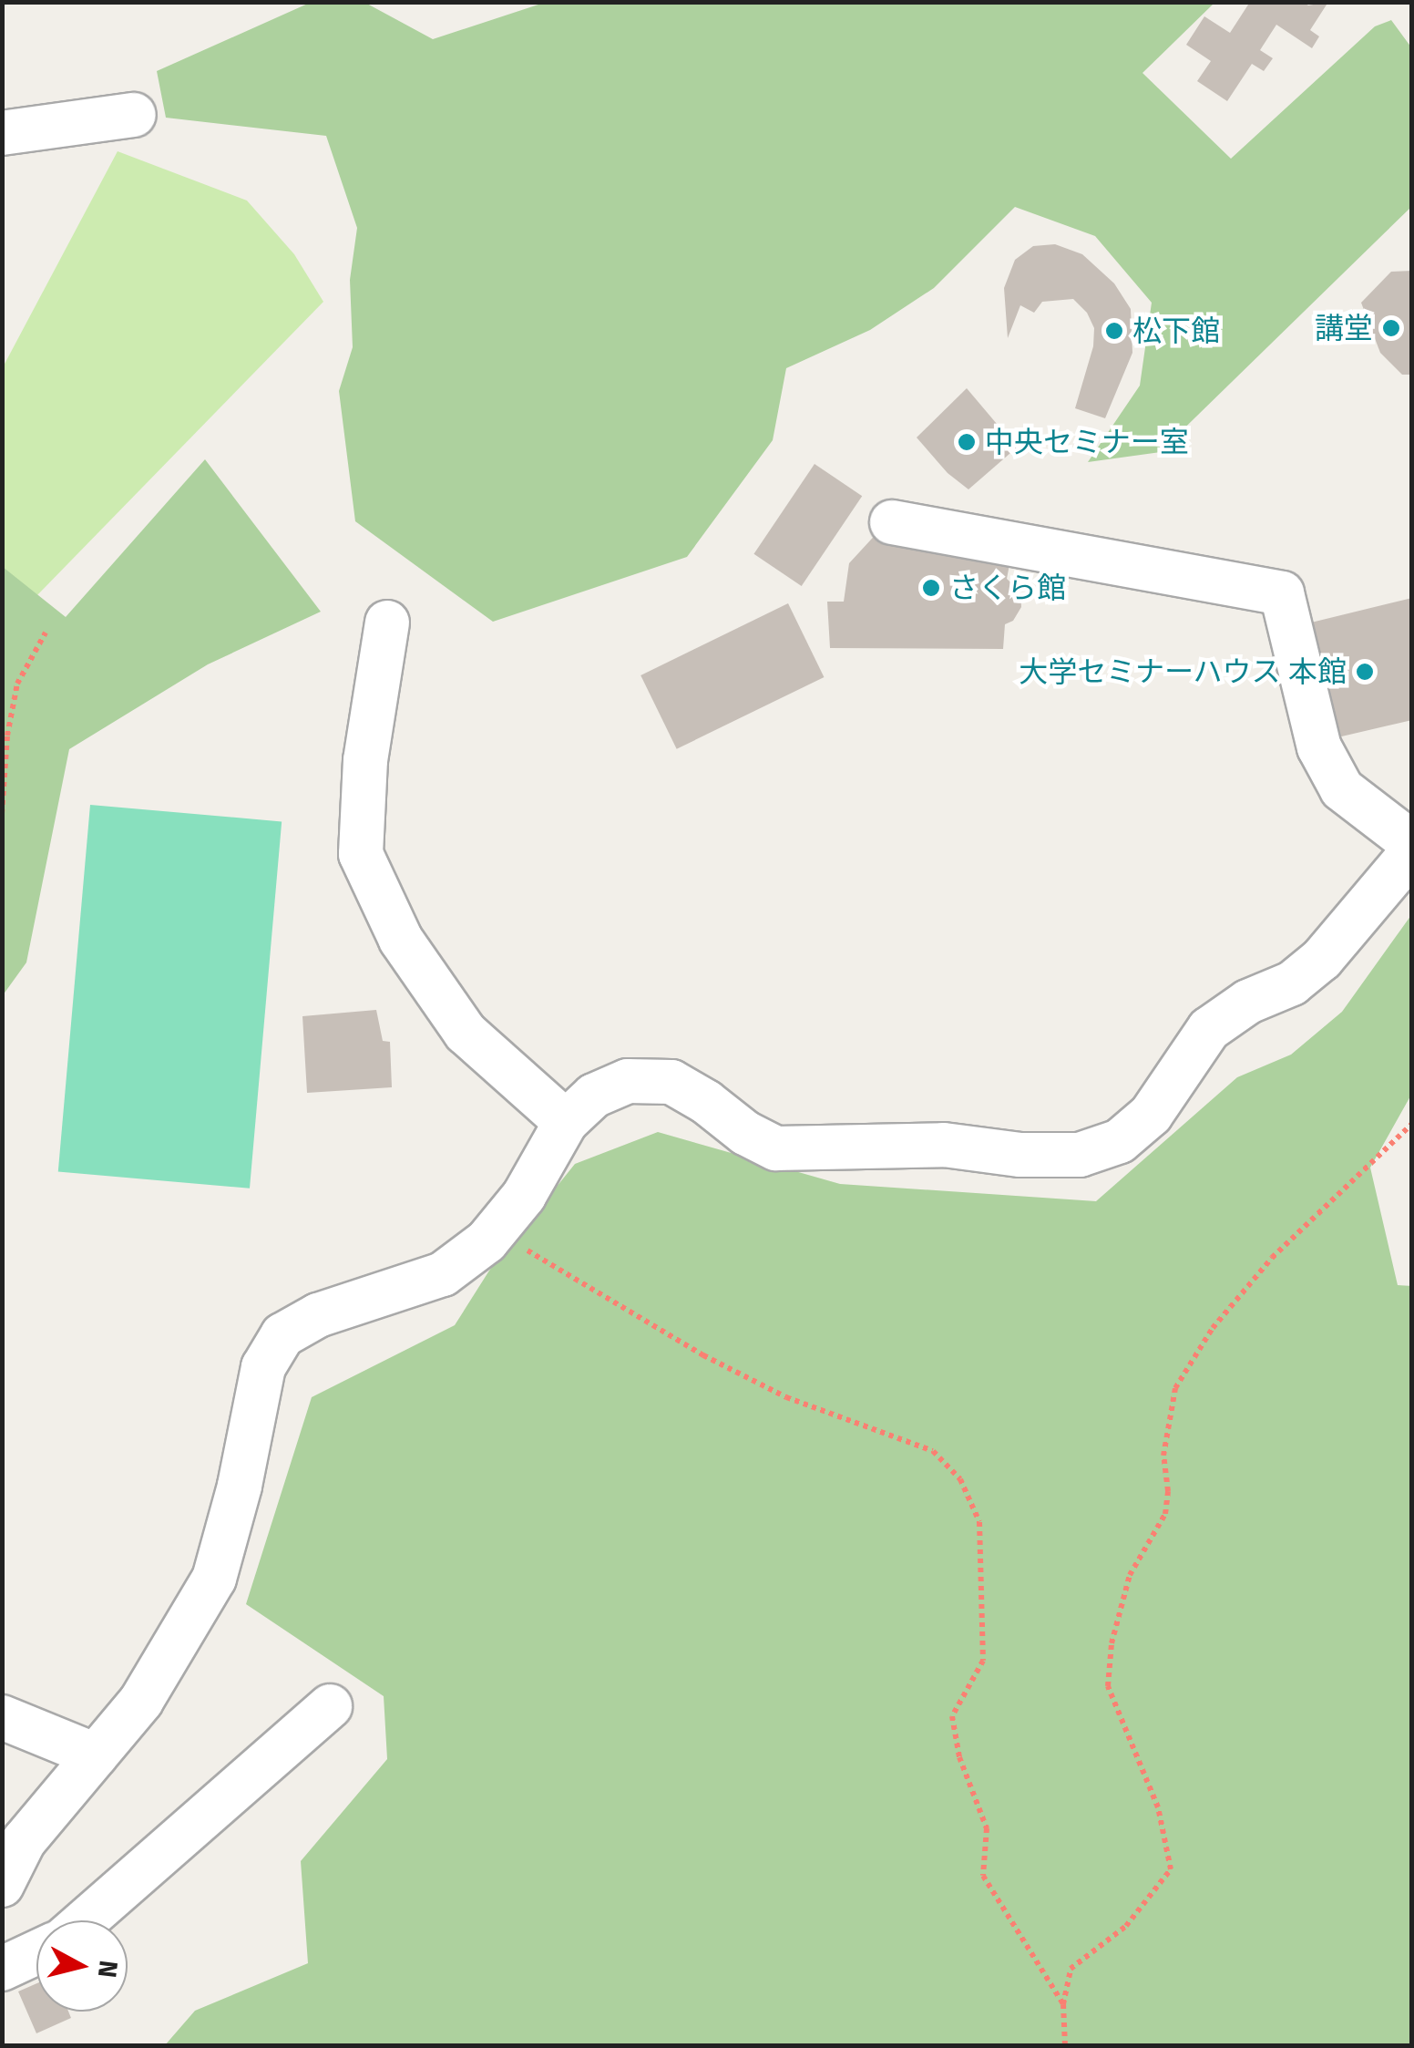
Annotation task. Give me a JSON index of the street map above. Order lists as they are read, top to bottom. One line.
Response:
{"places":["講堂","松下館","中央セミナー室","さくら館","大学セミナーハウス 本館"],"north":"right"}
